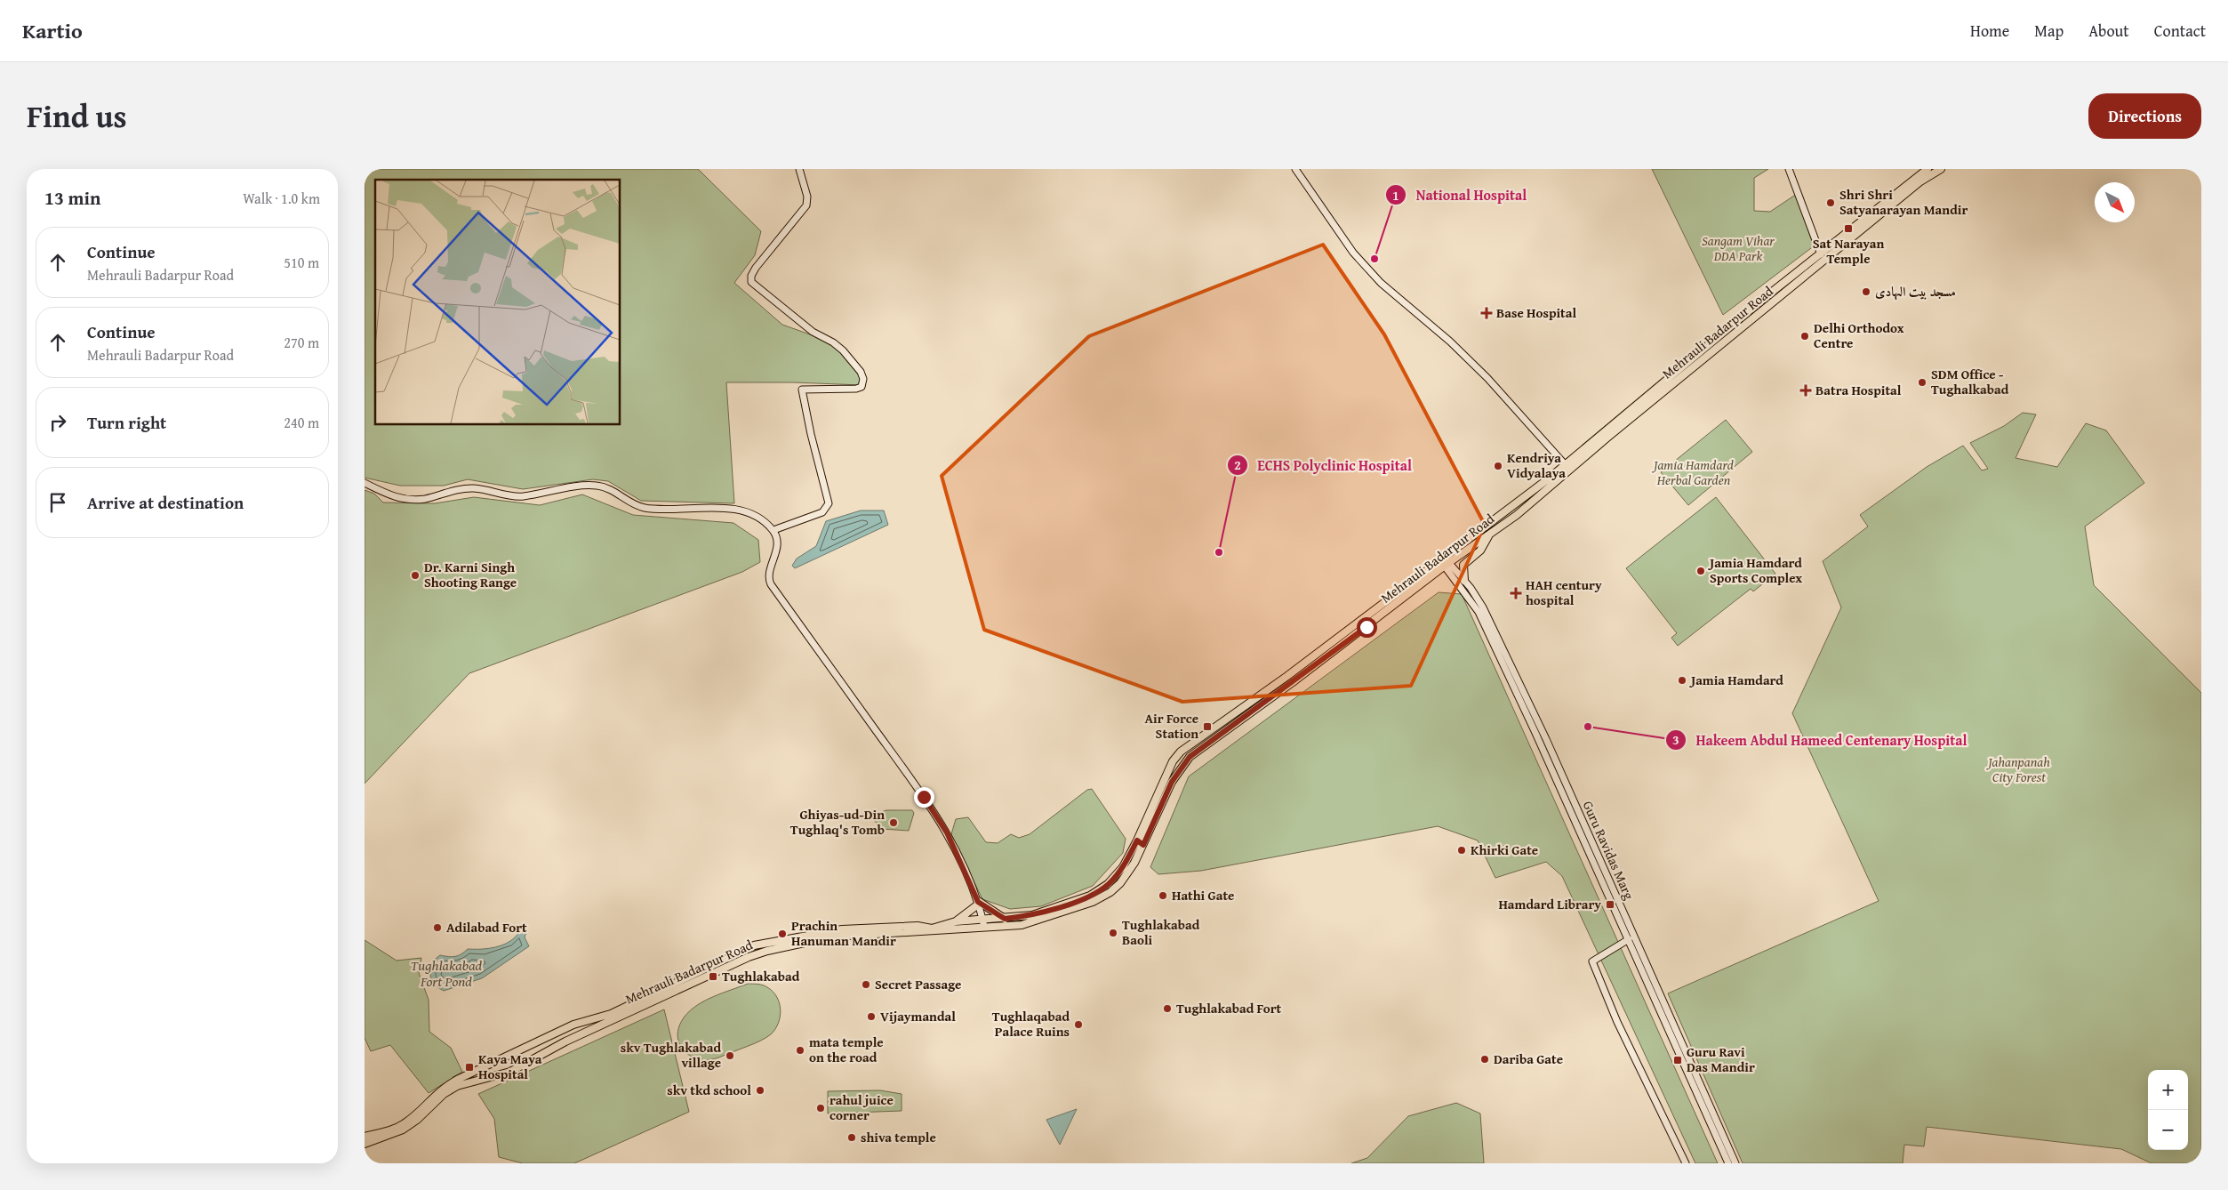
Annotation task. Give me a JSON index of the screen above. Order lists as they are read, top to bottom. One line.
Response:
{"streets":{"main road":["Mehrauli Badarpur Road"],"street":["Guru Ravidas Marg"]},"crossings":[["Mehrauli Badarpur Road","Guru Ravidas Marg"]],"water":["Tughlakabad Fort Pond"],"parks":["Sangam Vihar DDA Park","Jamia Hamdard Herbal Garden","Jahanpanah City Forest"],"places":{"other":["Shri Shri Satyanarayan Mandir","National Hospital","مسجد بیت الہادی","Delhi Orthodox Centre","SDM Office - Tughalkabad","Kendriya Vidyalaya","ECHS Polyclinic Hospital","Jamia Hamdard Sports Complex","Dr. Karni Singh Shooting Range","Jamia Hamdard","Hakeem Abdul Hameed Centenary Hospital","Ghiyas-ud-Din Tughlaq's Tomb","Khirki Gate","Hathi Gate","Adilabad Fort","Tughlakabad Baoli","Prachin Hanuman Mandir","Secret Passage","Tughlakabad Fort","Vijaymandal","Tughlaqabad Palace Ruins","mata temple on the road","skv Tughlakabad village","Dariba Gate","skv tkd school","rahul juice corner","shiva temple"],"transit":["Sat Narayan Temple","Air Force Station","Hamdard Library","Tughlakabad","Guru Ravi Das Mandir","Kaya Maya Hospital"],"health":["Base Hospital","Batra Hospital","HAH century hospital"]},"north":"bottom right","page":{"header":"Kartio","nav":["Home","Map","About","Contact"],"title":"Find us","buttons":"Directions","heading":["13 min","Walk · 1.0 km"],"list":[["Continue","Mehrauli Badarpur Road","510 m"],["Continue","Mehrauli Badarpur Road","270 m"],["Turn right","240 m"],"Arrive at destination"],"map_buttons":["+","−"]}}
